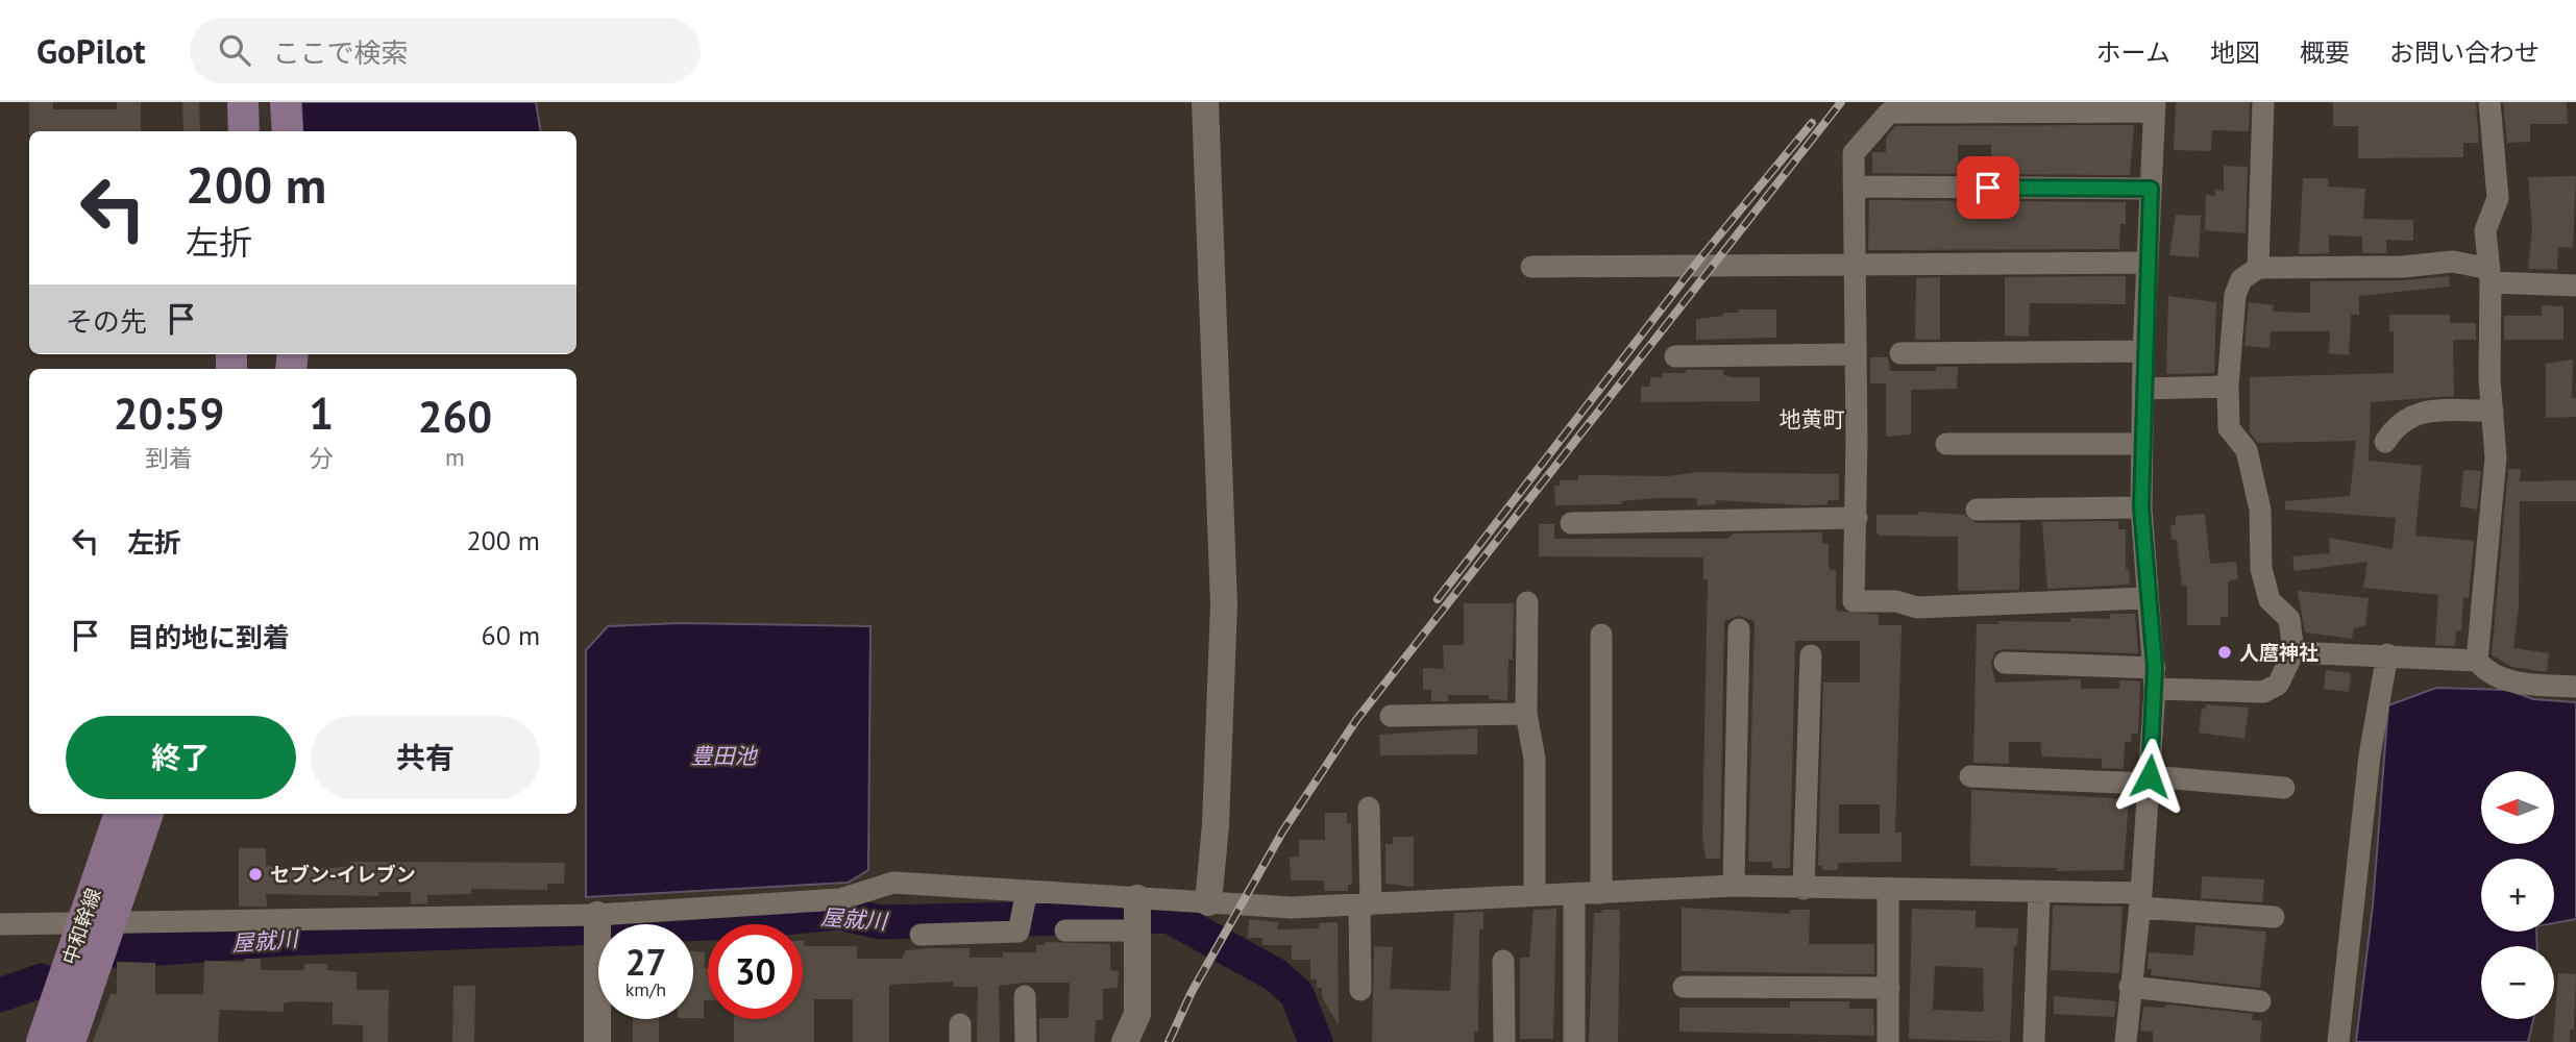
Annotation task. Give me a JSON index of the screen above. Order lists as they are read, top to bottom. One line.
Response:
{"streets":{"main road":["中和幹線"]},"districts":["地黄町"],"water":["豊田池","屋就川"],"places":["人麿神社","セブン-イレブン"],"north":"left","page":{"header":"GoPilot","search":"ここで検索","nav":["ホーム","地図","概要","お問い合わせ"],"turn":["200 m","左折"],"then":"その先","eta":["20:59","到着","1","分","260","m"],"list":[{"name":"左折","value":"200 m"},{"name":"目的地に到着","value":"60 m"}],"buttons":["終了","共有"],"map_buttons":["+","−"],"speed":"27 km/h","limit":"30"}}
